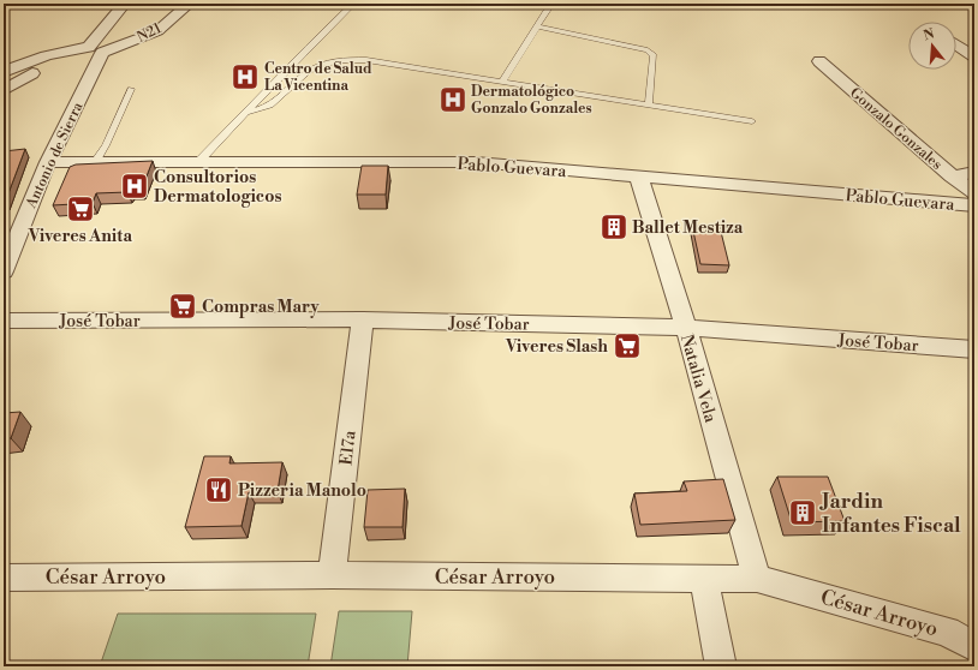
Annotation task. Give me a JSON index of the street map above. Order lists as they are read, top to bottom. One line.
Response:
{"streets":{"street":["N21","Gonzalo Gonzales","Antonio de Sierra","Pablo Guevara","José Tobar","Natalia Vela","E17a","César Arroyo"]},"crossings":[["N21","Antonio de Sierra"],["Gonzalo Gonzales","Pablo Guevara"],["Antonio de Sierra","Pablo Guevara"],["Pablo Guevara","Natalia Vela"],["José Tobar","Natalia Vela"],["José Tobar","E17a"],["Natalia Vela","César Arroyo"],["E17a","César Arroyo"]],"places":{"hospital":["Centro de Salud La Vicentina","Dermatológico Gonzalo Gonzales","Consultorios Dermatologicos"],"supermarket":["Viveres Anita","Compras Mary","Viveres Slash"],"building":["Ballet Mestiza","Jardin Infantes Fiscal"],"restaurant":["Pizzeria Manolo"]},"north":"top"}
